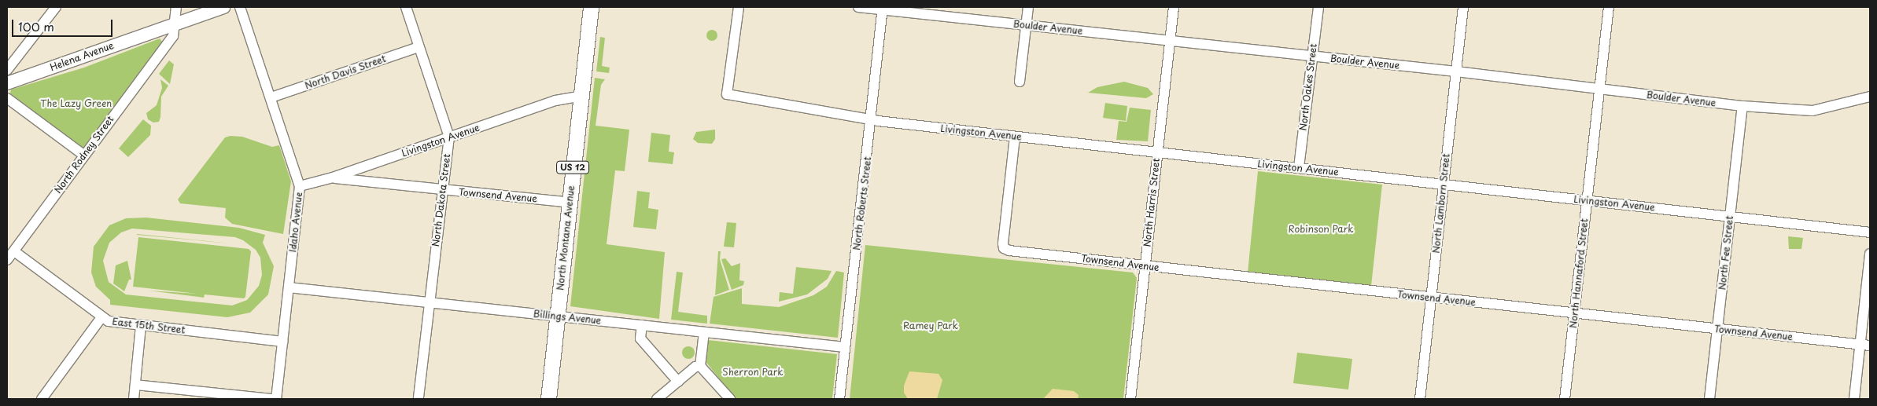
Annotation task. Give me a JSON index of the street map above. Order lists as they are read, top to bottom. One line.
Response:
{"streets":{"highway":["US 12","North Montana Avenue"],"main road":["Helena Avenue"],"street":["Boulder Avenue","North Davis Street","North Oakes Street","Livingston Avenue","North Rodney Street","Townsend Avenue","North Dakota Street","North Harris Street","North Roberts Street","North Lamborn Street","Idaho Avenue","North Fee Street","North Hannaford Street","Billings Avenue","East 15th Street"]},"crossings":[["Boulder Avenue","North Oakes Street"],["Boulder Avenue","North Harris Street"],["Boulder Avenue","North Roberts Street"],["Boulder Avenue","North Lamborn Street"],["Boulder Avenue","North Fee Street"],["Boulder Avenue","North Hannaford Street"],["Helena Avenue","North Rodney Street"],["North Davis Street","North Dakota Street"],["North Davis Street","Idaho Avenue"],["North Oakes Street","Livingston Avenue"],["Livingston Avenue","Townsend Avenue"],["Livingston Avenue","North Dakota Street"],["Livingston Avenue","North Harris Street"],["Livingston Avenue","North Roberts Street"],["Livingston Avenue","North Lamborn Street"],["Livingston Avenue","Idaho Avenue"],["Livingston Avenue","North Montana Avenue"],["Livingston Avenue","North Fee Street"],["Livingston Avenue","North Hannaford Street"],["North Rodney Street","East 15th Street"],["Townsend Avenue","North Dakota Street"],["Townsend Avenue","North Harris Street"],["Townsend Avenue","North Lamborn Street"],["Townsend Avenue","North Montana Avenue"],["Townsend Avenue","North Fee Street"],["Townsend Avenue","North Hannaford Street"],["North Dakota Street","Billings Avenue"],["North Roberts Street","Billings Avenue"],["Idaho Avenue","Billings Avenue"],["Idaho Avenue","East 15th Street"],["North Montana Avenue","Billings Avenue"]],"parks":["The Lazy Green","Robinson Park","Ramey Park","Sherron Park"],"scale_bar":"100 m"}
